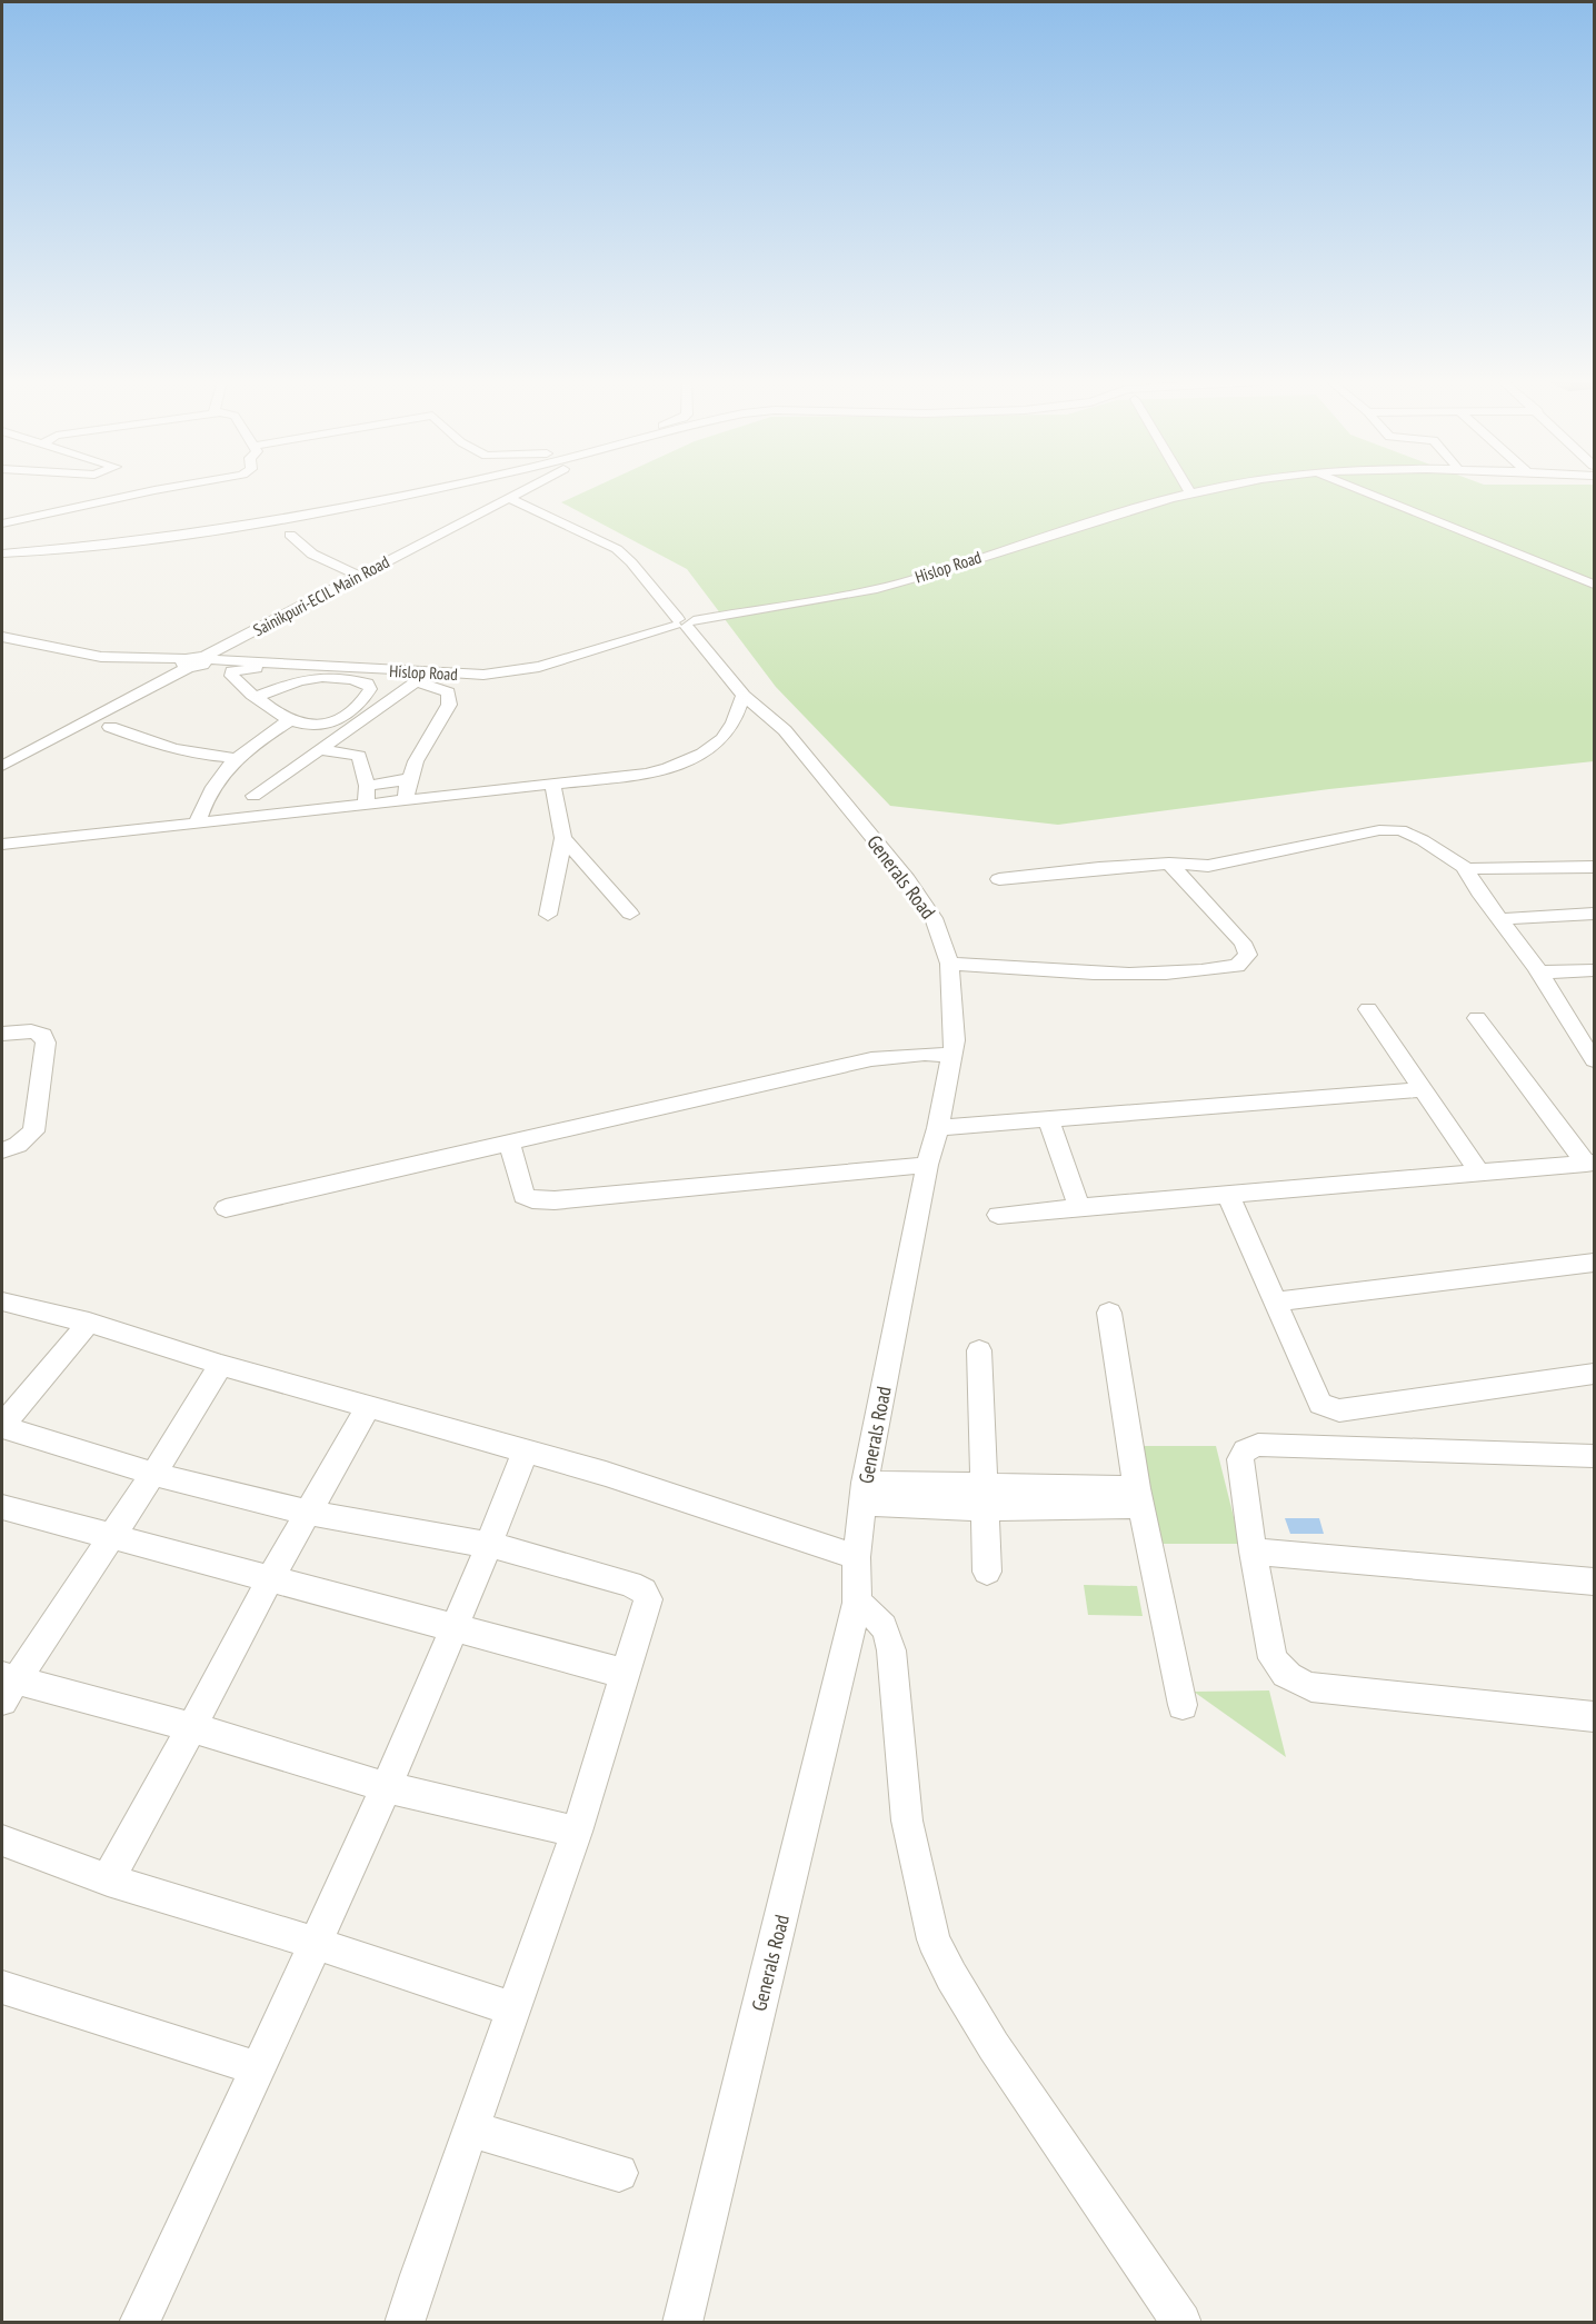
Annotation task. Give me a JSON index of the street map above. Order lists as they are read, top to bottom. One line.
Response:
{"streets":{"street":["Hislop Road","Sainikpuri-ECIL Main Road","Generals Road"]},"crossings":[["Hislop Road","Sainikpuri-ECIL Main Road"],["Hislop Road","Generals Road"],["Sainikpuri-ECIL Main Road","Generals Road"]]}
